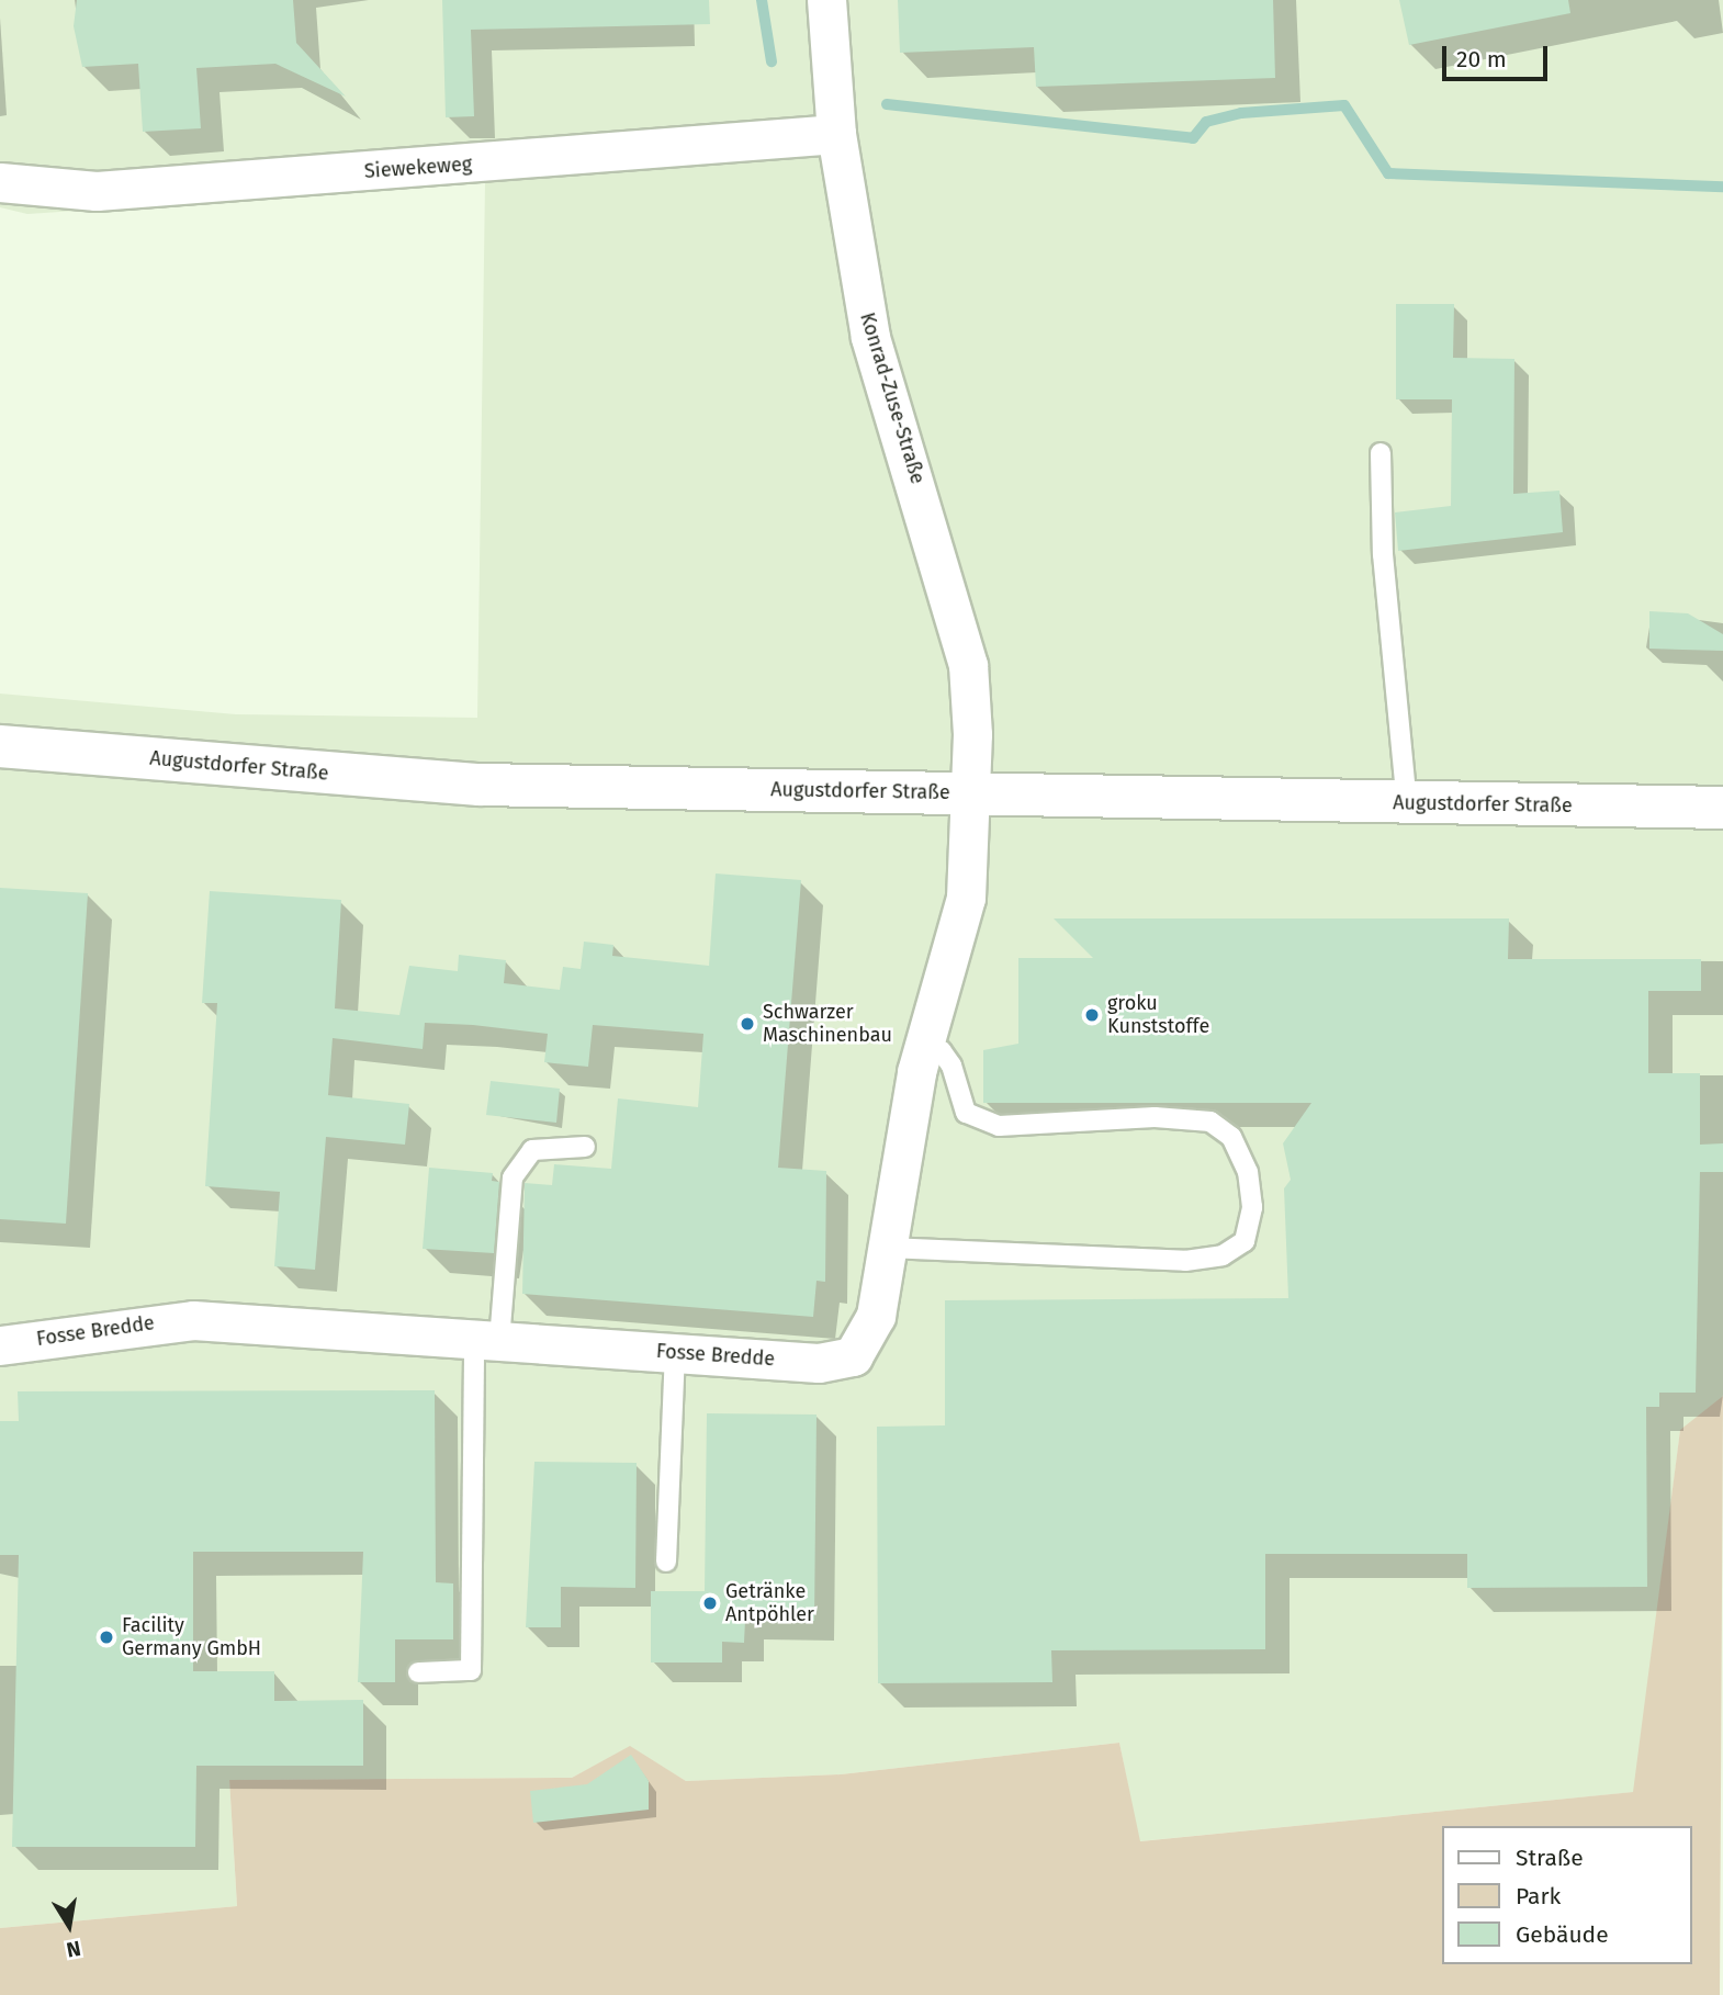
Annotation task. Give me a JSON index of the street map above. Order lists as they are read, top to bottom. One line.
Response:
{"streets":{"main road":["Augustdorfer Straße"],"street":["Siewekeweg","Konrad-Zuse-Straße","Fosse Bredde"]},"crossings":[["Siewekeweg","Konrad-Zuse-Straße"],["Konrad-Zuse-Straße","Augustdorfer Straße"],["Konrad-Zuse-Straße","Fosse Bredde"],["Augustdorfer Straße","Fosse Bredde"]],"places":["groku Kunststoffe","Schwarzer Maschinenbau","Getränke Antpöhler","Facility Germany GmbH"],"legend":["Straße","Park","Gebäude"],"scale_bar":"20 m","north":"bottom"}
